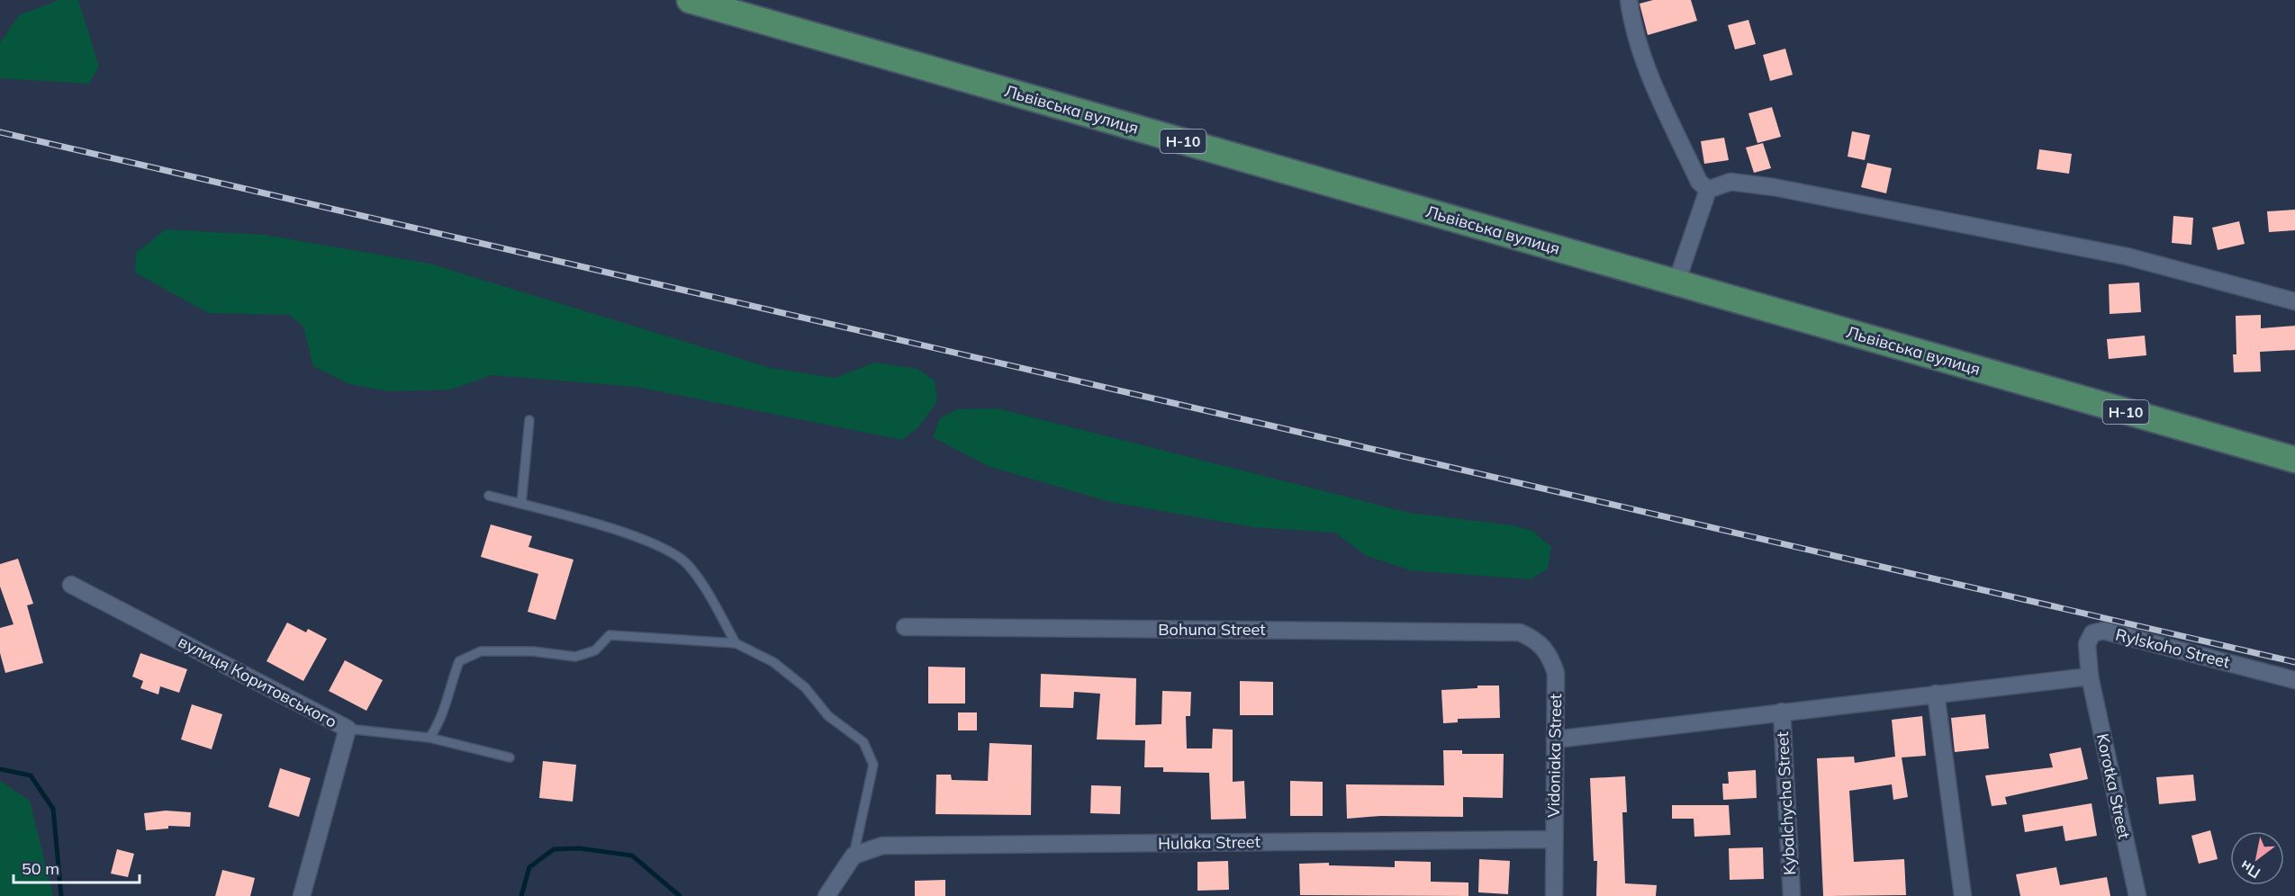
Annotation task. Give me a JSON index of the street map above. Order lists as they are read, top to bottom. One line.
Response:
{"streets":{"main road":["Львівська вулиця","Н-10"],"street":["Bohuna Street","Rylskoho Street","вулиця Коритовського","Vidoniaka Street","Korotka Street","Kybalchycha Street","Hulaka Street"]},"crossings":[["Bohuna Street","Vidoniaka Street"],["Rylskoho Street","Korotka Street"],["Vidoniaka Street","Hulaka Street"]],"scale_bar":"50 m","north":"bottom left"}
